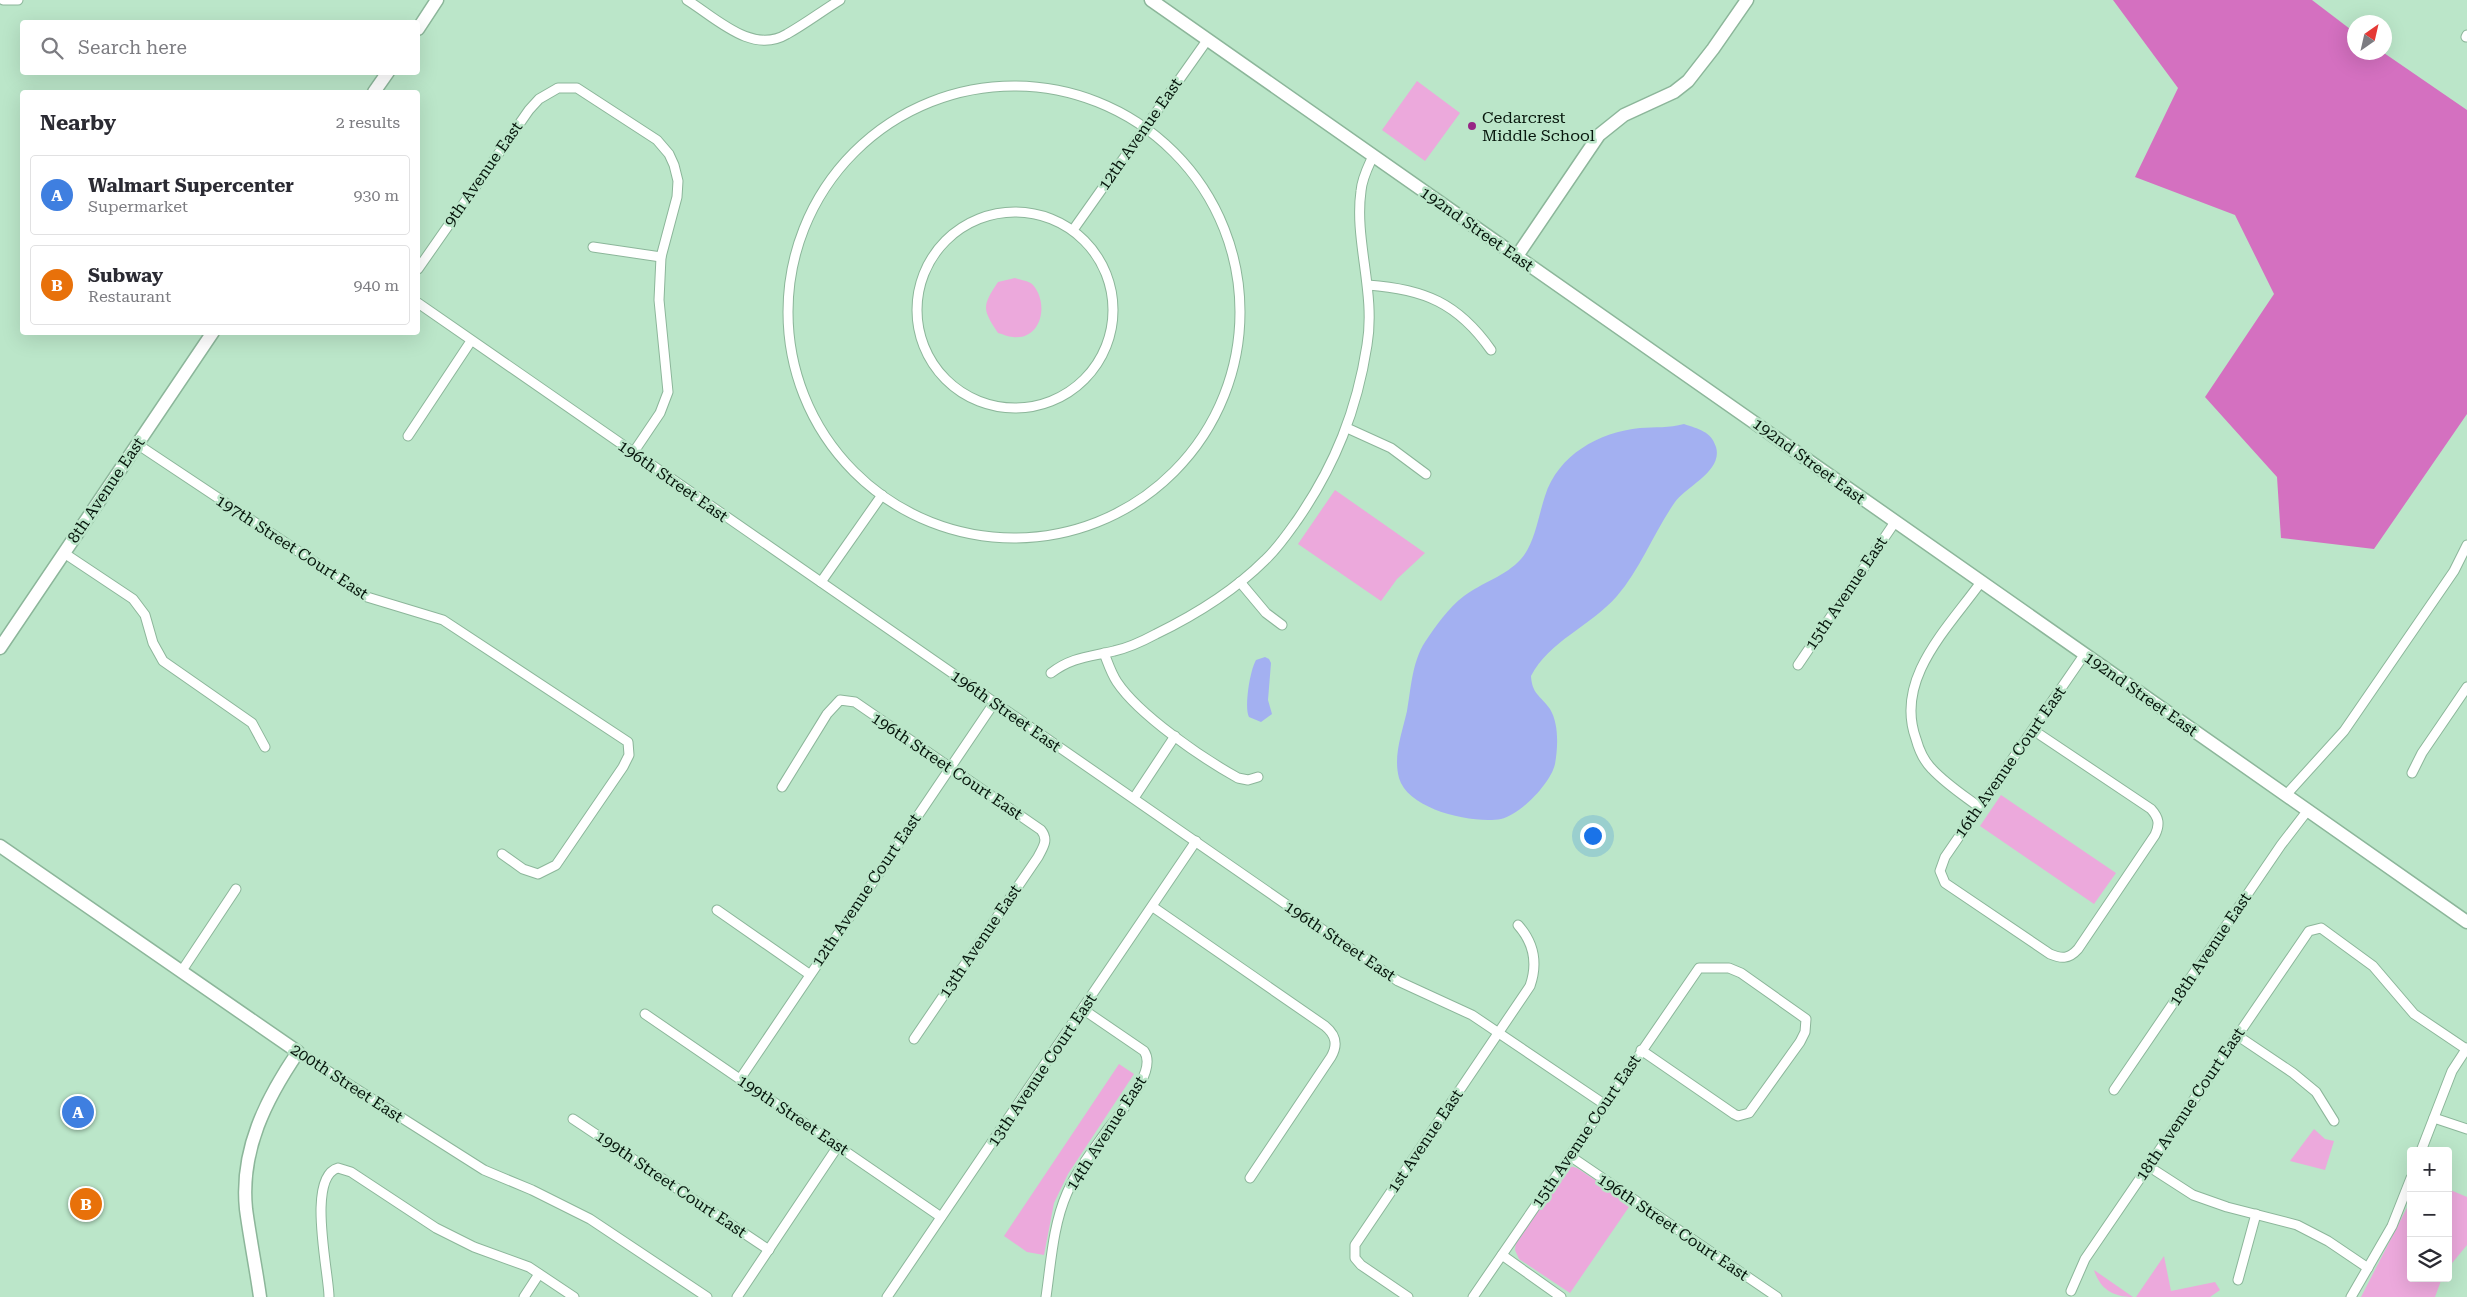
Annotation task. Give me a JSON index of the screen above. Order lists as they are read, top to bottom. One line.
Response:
{"streets":{"street":["12th Avenue East","9th Avenue East","192nd Street East","196th Street East","8th Avenue East","197th Street Court East","15th Avenue East","16th Avenue Court East","196th Street Court East","12th Avenue Court East","13th Avenue East","18th Avenue East","13th Avenue Court East","200th Street East","18th Avenue Court East","199th Street East","15th Avenue Court East","14th Avenue East","1st Avenue East","199th Street Court East"]},"crossings":[["12th Avenue East","192nd Street East"],["192nd Street East","15th Avenue East"],["192nd Street East","16th Avenue Court East"],["192nd Street East","18th Avenue East"],["196th Street East","12th Avenue Court East"],["196th Street East","13th Avenue Court East"],["196th Street East","15th Avenue Court East"],["196th Street East","1st Avenue East"],["8th Avenue East","197th Street Court East"],["196th Street Court East","12th Avenue Court East"],["196th Street Court East","13th Avenue East"],["196th Street Court East","15th Avenue Court East"],["12th Avenue Court East","199th Street East"],["13th Avenue Court East","199th Street East"],["13th Avenue Court East","14th Avenue East"]],"places":["Cedarcrest Middle School"],"north":"top right","page":{"search":"Search here","heading":["Nearby","2 results"],"list":[{"mark":"A","name":"Walmart Supercenter","note":"Supermarket","value":"930 m"},{"mark":"B","name":"Subway","note":"Restaurant","value":"940 m"}],"pins":["A","B"],"map_buttons":["+","−"]}}
